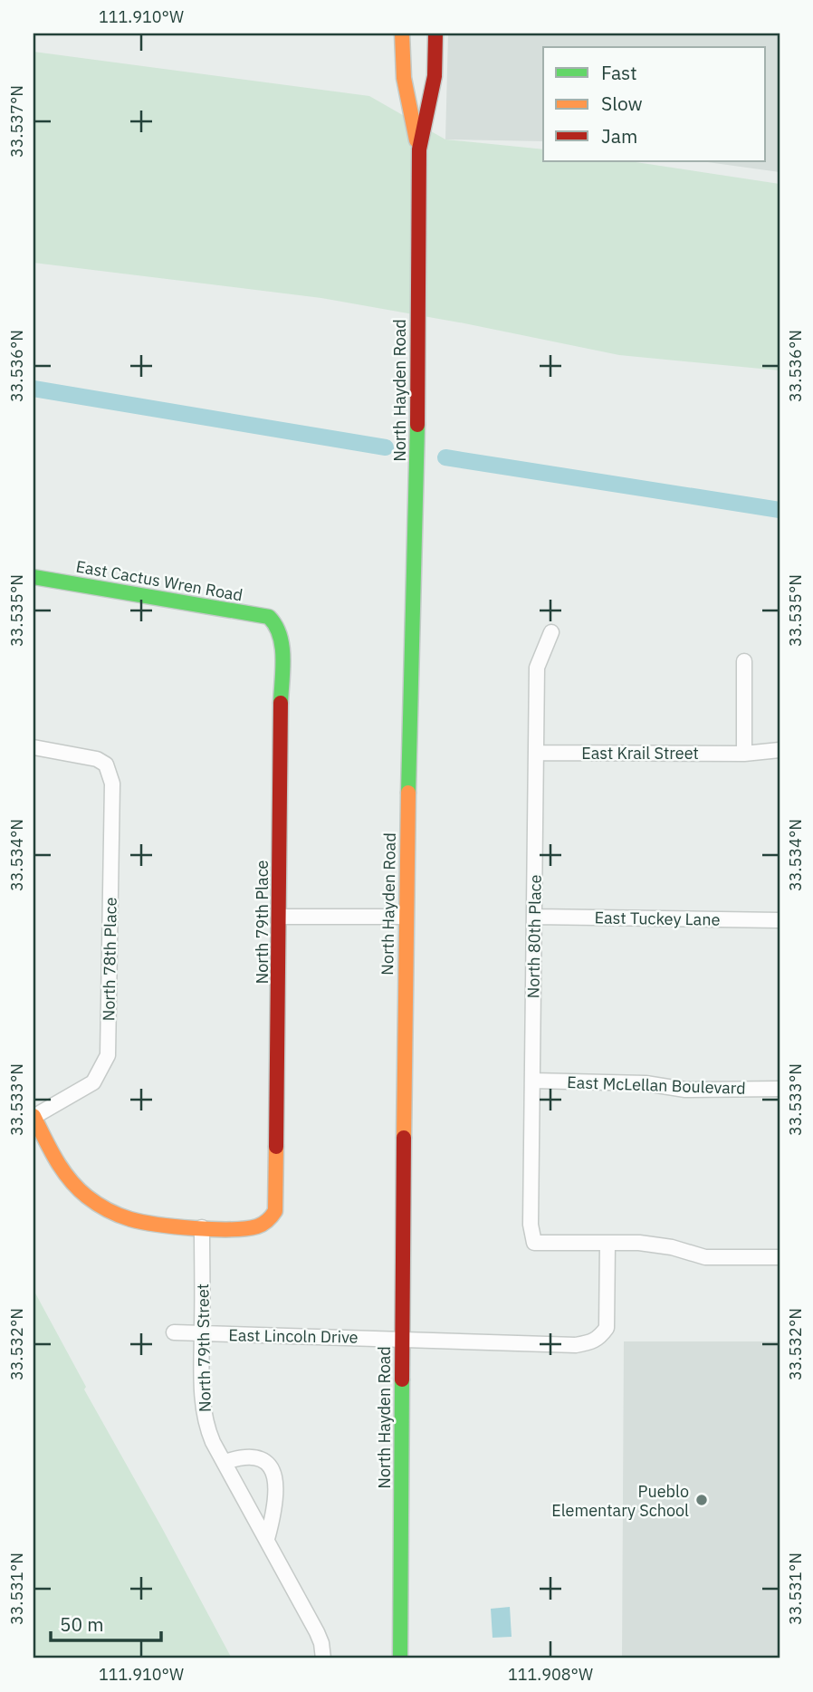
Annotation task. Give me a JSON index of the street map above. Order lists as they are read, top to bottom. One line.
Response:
{"streets":{"main road":["North Hayden Road","East Cactus Wren Road","North 79th Place"],"street":["East Krail Street","East Tuckey Lane","North 80th Place","North 78th Place","East McLellan Boulevard","East Lincoln Drive","North 79th Street"]},"crossings":[["North Hayden Road","East Lincoln Drive"],["East Cactus Wren Road","North 79th Place"],["East Krail Street","North 80th Place"],["East Tuckey Lane","North 80th Place"],["North 79th Place","North 79th Street"],["North 80th Place","East McLellan Boulevard"],["North 80th Place","East Lincoln Drive"],["East Lincoln Drive","North 79th Street"]],"places":["Pueblo Elementary School"],"legend":["Fast","Slow","Jam"],"scale_bar":"50 m","coordinates":["111.910°W","33.537°N","33.536°N","33.535°N","33.534°N","33.533°N","33.532°N","33.531°N","111.908°W"]}
